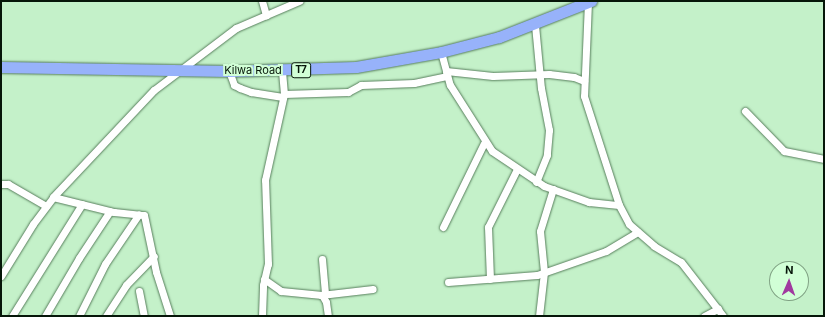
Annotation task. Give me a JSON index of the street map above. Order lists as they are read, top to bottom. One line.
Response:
{"streets":{"highway":["Kilwa Road","T7"]},"north":"top"}
